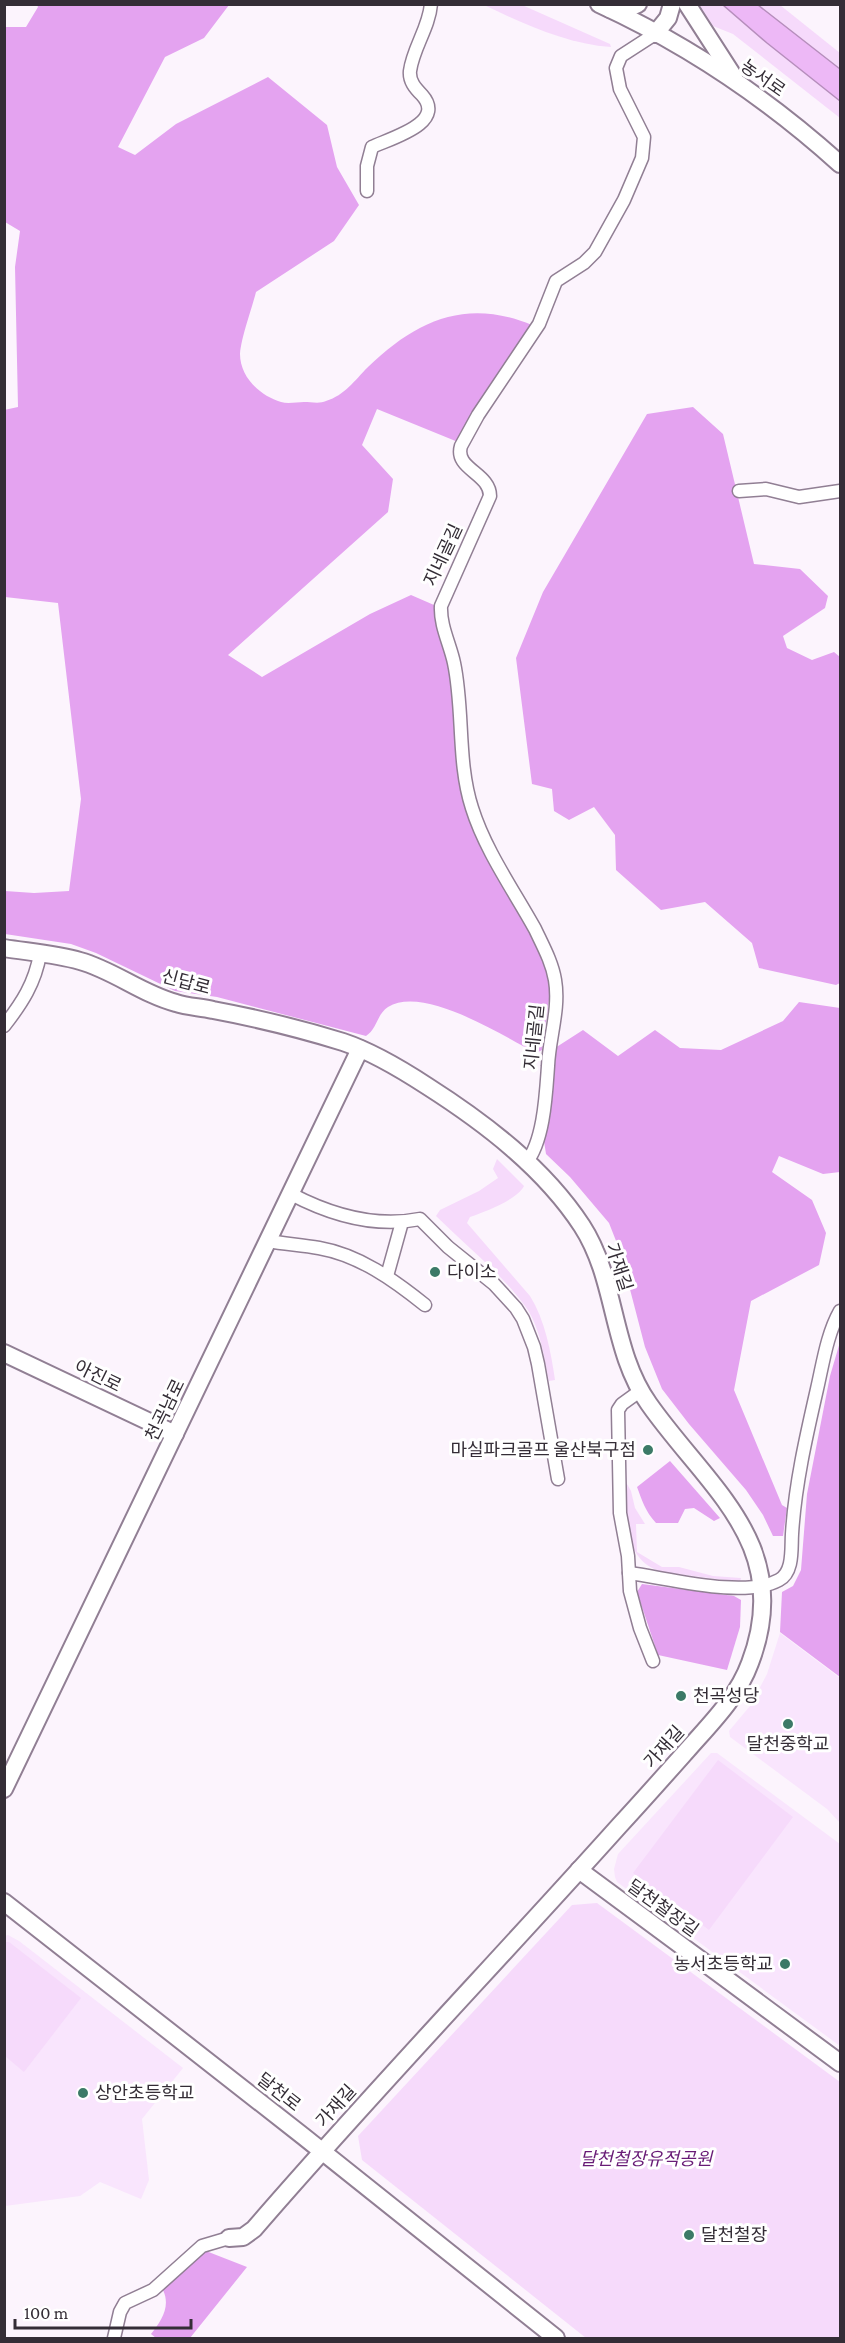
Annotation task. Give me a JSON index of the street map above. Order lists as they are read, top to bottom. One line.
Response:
{"streets":{"street":["농서로","지네골길","신답로","가재길","아진로","천곡남로","달천철장길","달천로"]},"crossings":[["농서로","지네골길"],["지네골길","가재길"],["신답로","가재길"],["신답로","천곡남로"],["가재길","천곡남로"],["가재길","달천철장길"],["가재길","달천로"],["아진로","천곡남로"]],"parks":["달천철장유적공원"],"places":["다이소","마실파크골프 울산북구점","천곡성당","달천중학교","농서초등학교","상안초등학교","달천철장"],"scale_bar":"100 m"}
